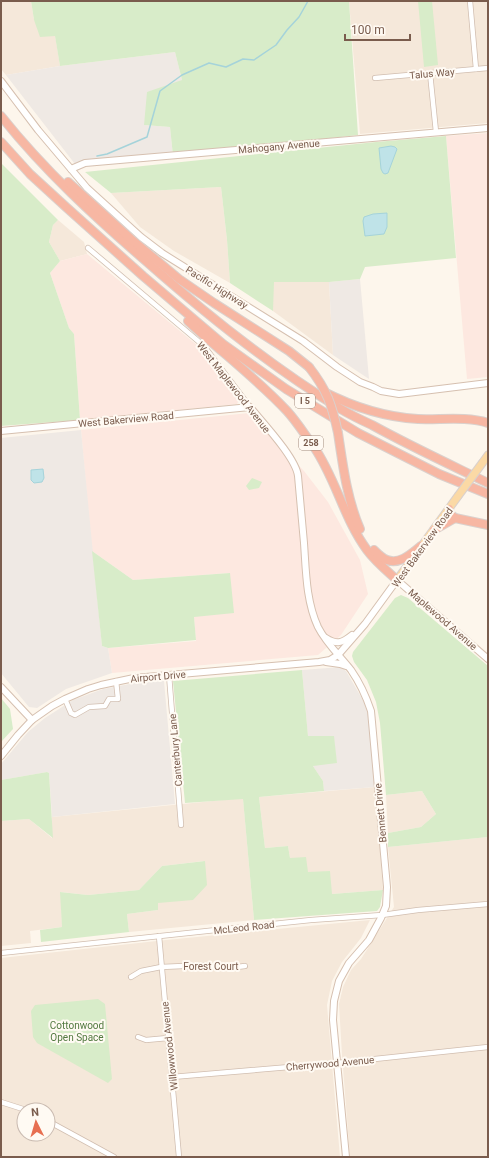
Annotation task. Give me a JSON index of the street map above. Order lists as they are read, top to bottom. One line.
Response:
{"streets":{"highway":["I 5","258"],"main road":["West Bakerview Road"],"street":["Talus Way","Mahogany Avenue","Pacific Highway","West Maplewood Avenue","Maplewood Avenue","Airport Drive","Canterbury Lane","Bennett Drive","McLeod Road","Forest Court","Willowwood Avenue","Cherrywood Avenue"]},"crossings":[["Mahogany Avenue","Pacific Highway"],["West Maplewood Avenue","West Bakerview Road"],["West Maplewood Avenue","Bennett Drive"],["I 5","258"],["West Bakerview Road","258"],["West Bakerview Road","Maplewood Avenue"],["West Bakerview Road","Airport Drive"],["West Bakerview Road","Bennett Drive"],["258","Maplewood Avenue"],["Airport Drive","Canterbury Lane"],["Airport Drive","Bennett Drive"],["Bennett Drive","McLeod Road"],["Bennett Drive","Cherrywood Avenue"],["McLeod Road","Willowwood Avenue"],["Forest Court","Willowwood Avenue"],["Willowwood Avenue","Cherrywood Avenue"]],"parks":["Cottonwood Open Space"],"scale_bar":"100 m","north":"top"}
